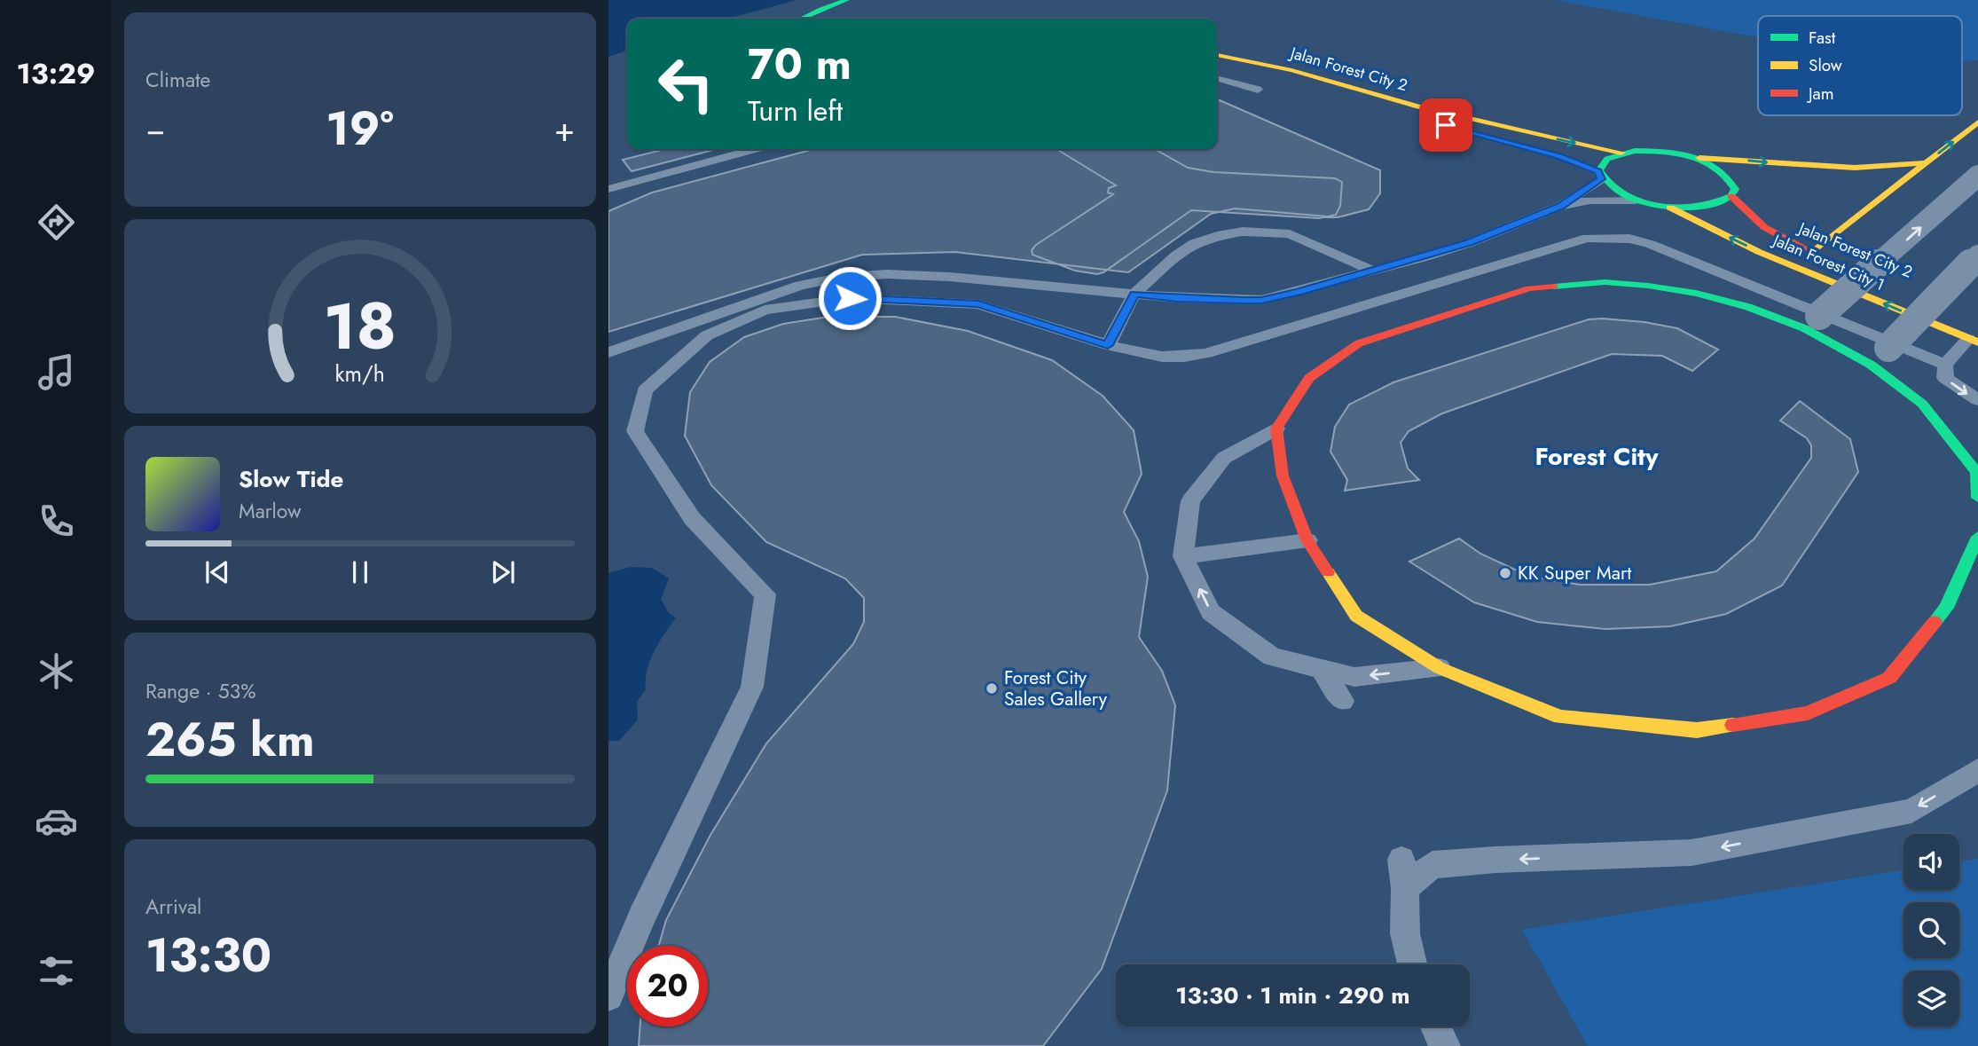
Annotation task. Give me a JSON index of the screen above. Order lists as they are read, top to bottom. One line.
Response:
{"streets":{"street":["Jalan Forest City 2","Jalan Forest City 1"]},"districts":["Forest City"],"places":["KK Super Mart","Forest City Sales Gallery"],"legend":["Fast","Slow","Jam"],"page":{"tabs":"13:29","tile":["Climate",["Range · 53%","265 km"],["Arrival","13:30"]],"turn":["70 m","Turn left"],"heat":["−","19°","+"],"song":["Slow Tide","Marlow"],"limit":"20","trip":"13:30 · 1 min · 290 m","gauge":["18","km/h"]}}
